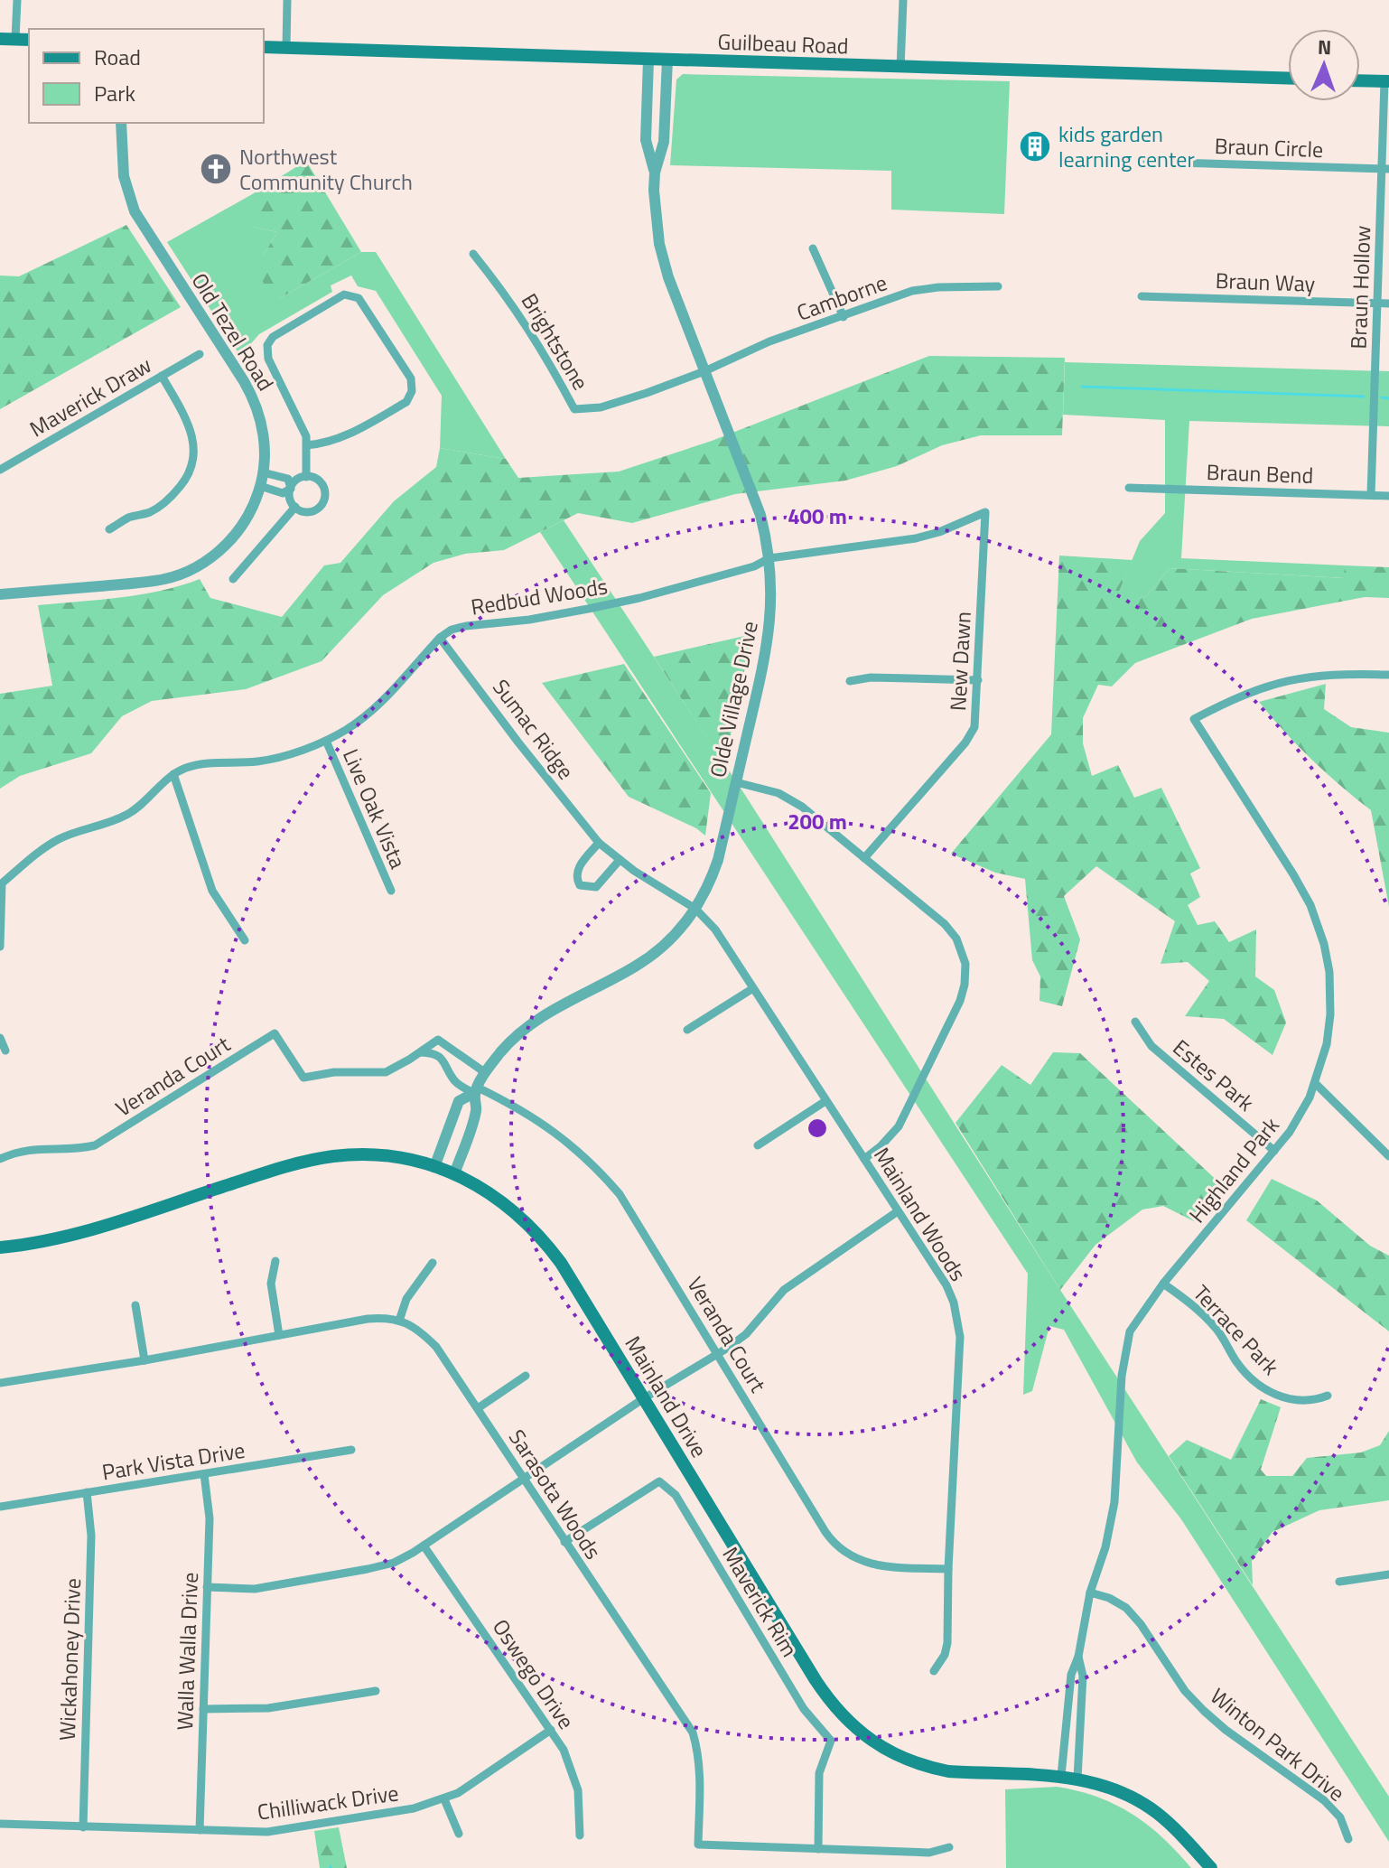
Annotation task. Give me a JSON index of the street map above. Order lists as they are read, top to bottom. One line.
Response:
{"streets":{"main road":["Guilbeau Road","Mainland Drive"],"street":["Braun Circle","Braun Way","Braun Hollow","Camborne","Old Tezel Road","Brightstone","Maverick Draw","Braun Bend","Redbud Woods","New Dawn","Olde Village Drive","Sumac Ridge","Live Oak Vista","Estes Park","Veranda Court","Highland Park","Mainland Woods","Terrace Park","Park Vista Drive","Sarasota Woods","Maverick Rim","Walla Walla Drive","Wickahoney Drive","Oswego Drive","Winton Park Drive","Chilliwack Drive"]},"crossings":[["Guilbeau Road","Olde Village Drive"],["Braun Circle","Braun Hollow"],["Braun Way","Braun Hollow"],["Braun Hollow","Braun Bend"],["Camborne","Brightstone"],["Camborne","Olde Village Drive"],["Brightstone","Olde Village Drive"],["Redbud Woods","New Dawn"],["Redbud Woods","Olde Village Drive"],["Redbud Woods","Sumac Ridge"],["Redbud Woods","Live Oak Vista"],["Olde Village Drive","Sumac Ridge"],["Olde Village Drive","Veranda Court"],["Olde Village Drive","Mainland Woods"],["Olde Village Drive","Mainland Drive"],["Sumac Ridge","Mainland Woods"],["Estes Park","Highland Park"],["Veranda Court","Mainland Woods"],["Highland Park","Terrace Park"],["Highland Park","Mainland Drive"],["Highland Park","Winton Park Drive"],["Park Vista Drive","Walla Walla Drive"],["Park Vista Drive","Wickahoney Drive"],["Sarasota Woods","Maverick Rim"],["Walla Walla Drive","Chilliwack Drive"],["Wickahoney Drive","Chilliwack Drive"],["Oswego Drive","Chilliwack Drive"]],"places":{"building":["kids garden learning center"],"church":["Northwest Community Church"]},"legend":["Road","Park"],"north":"top","rings":["400 m","200 m"]}
